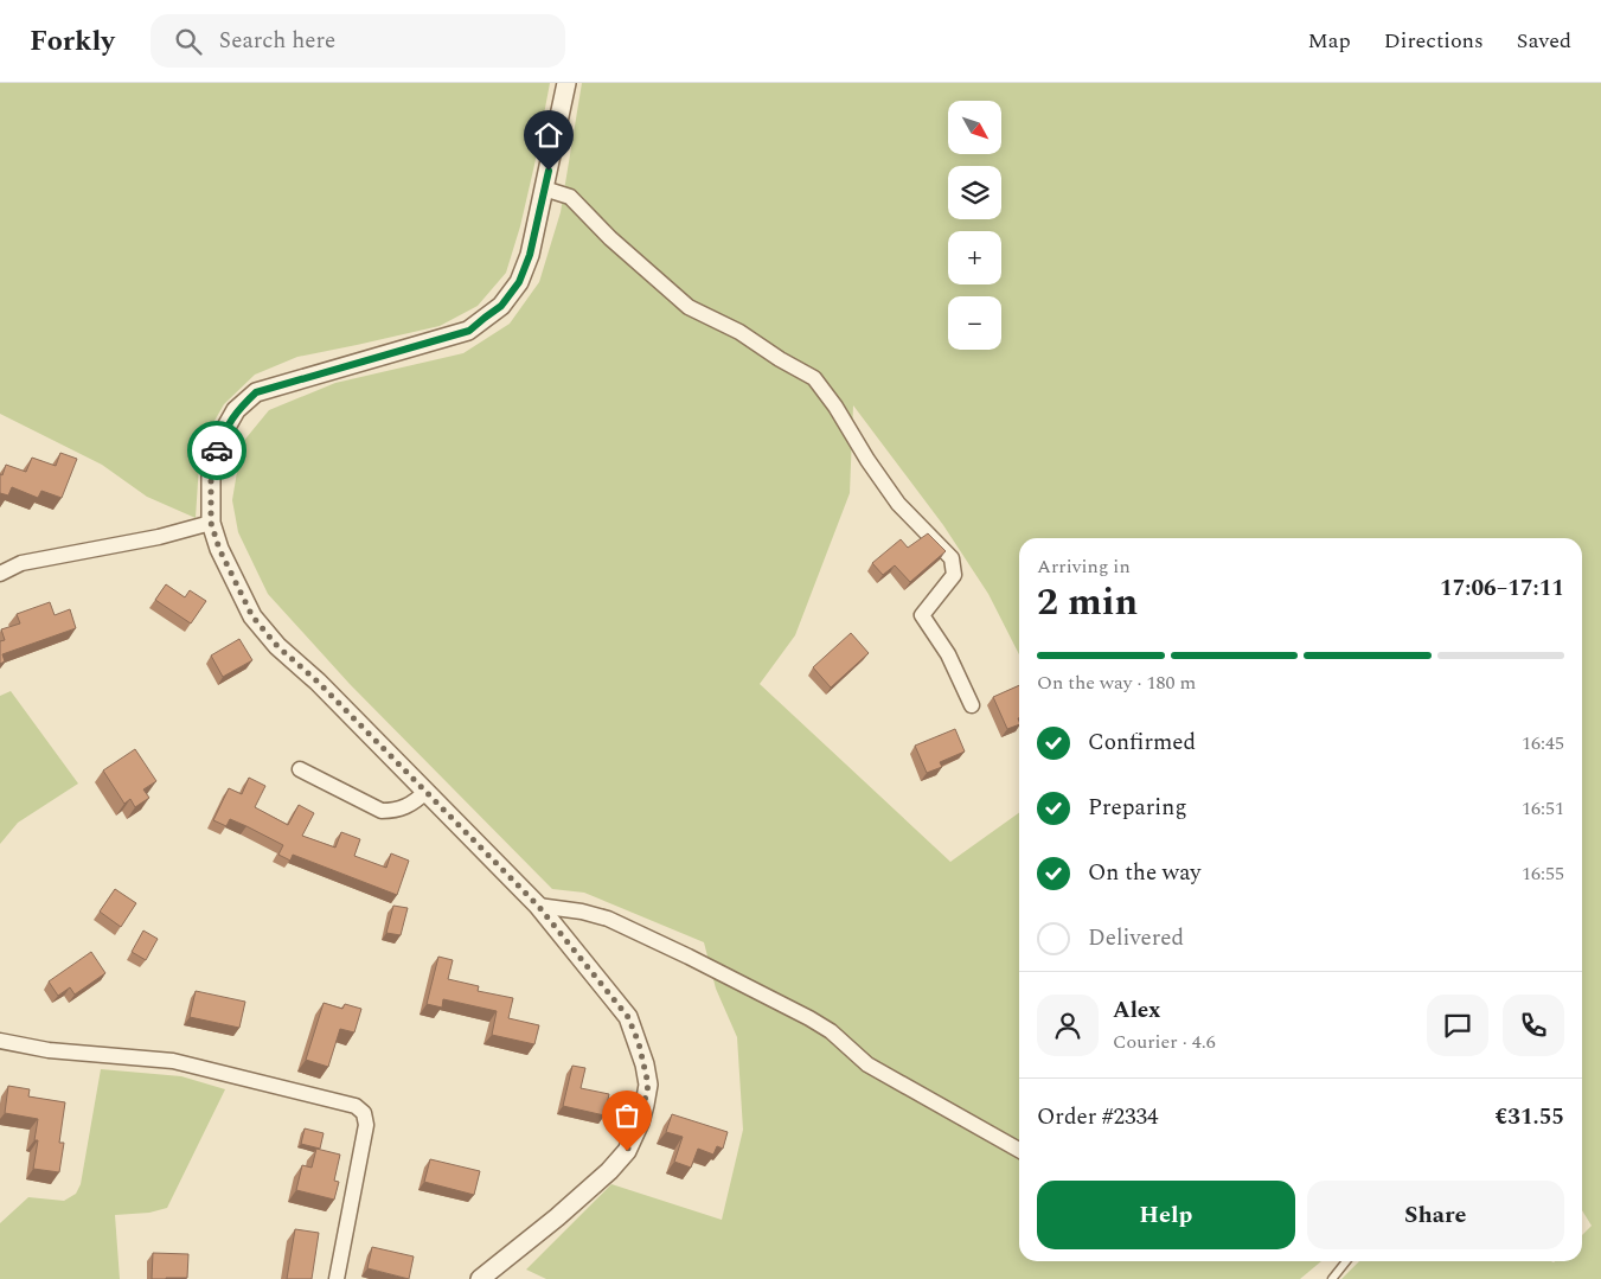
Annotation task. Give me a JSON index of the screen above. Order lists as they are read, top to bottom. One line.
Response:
{"north":"bottom right","page":{"header":"Forkly","search":"Search here","nav":["Map","Directions","Saved"],"map_buttons":["+","−"],"heading":["2 min","Arriving in","17:06–17:11"],"panel":["Alex","Courier · 4.6","Order #2334","€31.55"],"bar":"On the way · 180 m","list":[["Confirmed","16:45"],["Preparing","16:51"],["On the way","16:55"],"Delivered"],"buttons":["Help","Share"]}}
